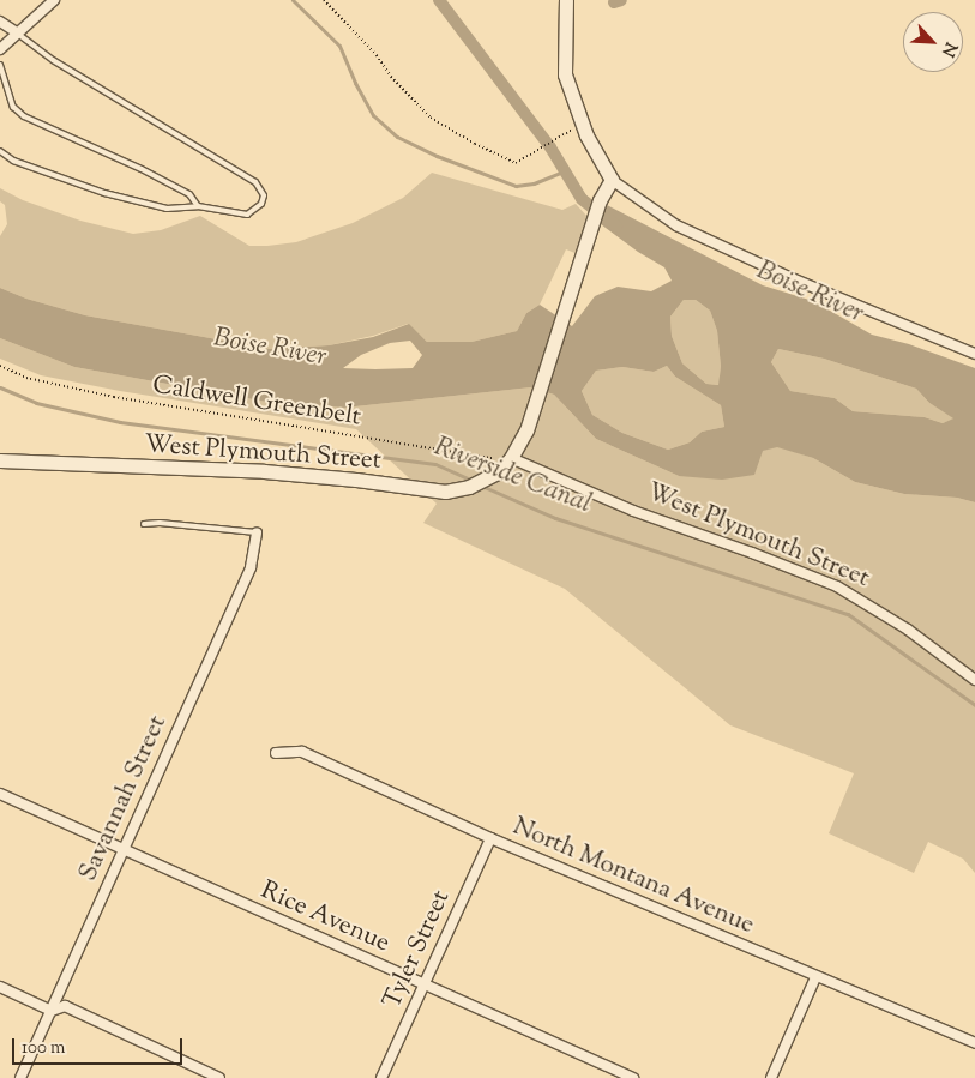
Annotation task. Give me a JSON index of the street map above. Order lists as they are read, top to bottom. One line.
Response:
{"streets":{"street":["West Plymouth Street","Savannah Street","North Montana Avenue","Rice Avenue","Tyler Street"],"path":["Caldwell Greenbelt"]},"crossings":[["Caldwell Greenbelt","West Plymouth Street"],["Savannah Street","Rice Avenue"],["North Montana Avenue","Tyler Street"],["Rice Avenue","Tyler Street"]],"water":["Boise River","Riverside Canal"],"scale_bar":"100 m","north":"bottom right"}
